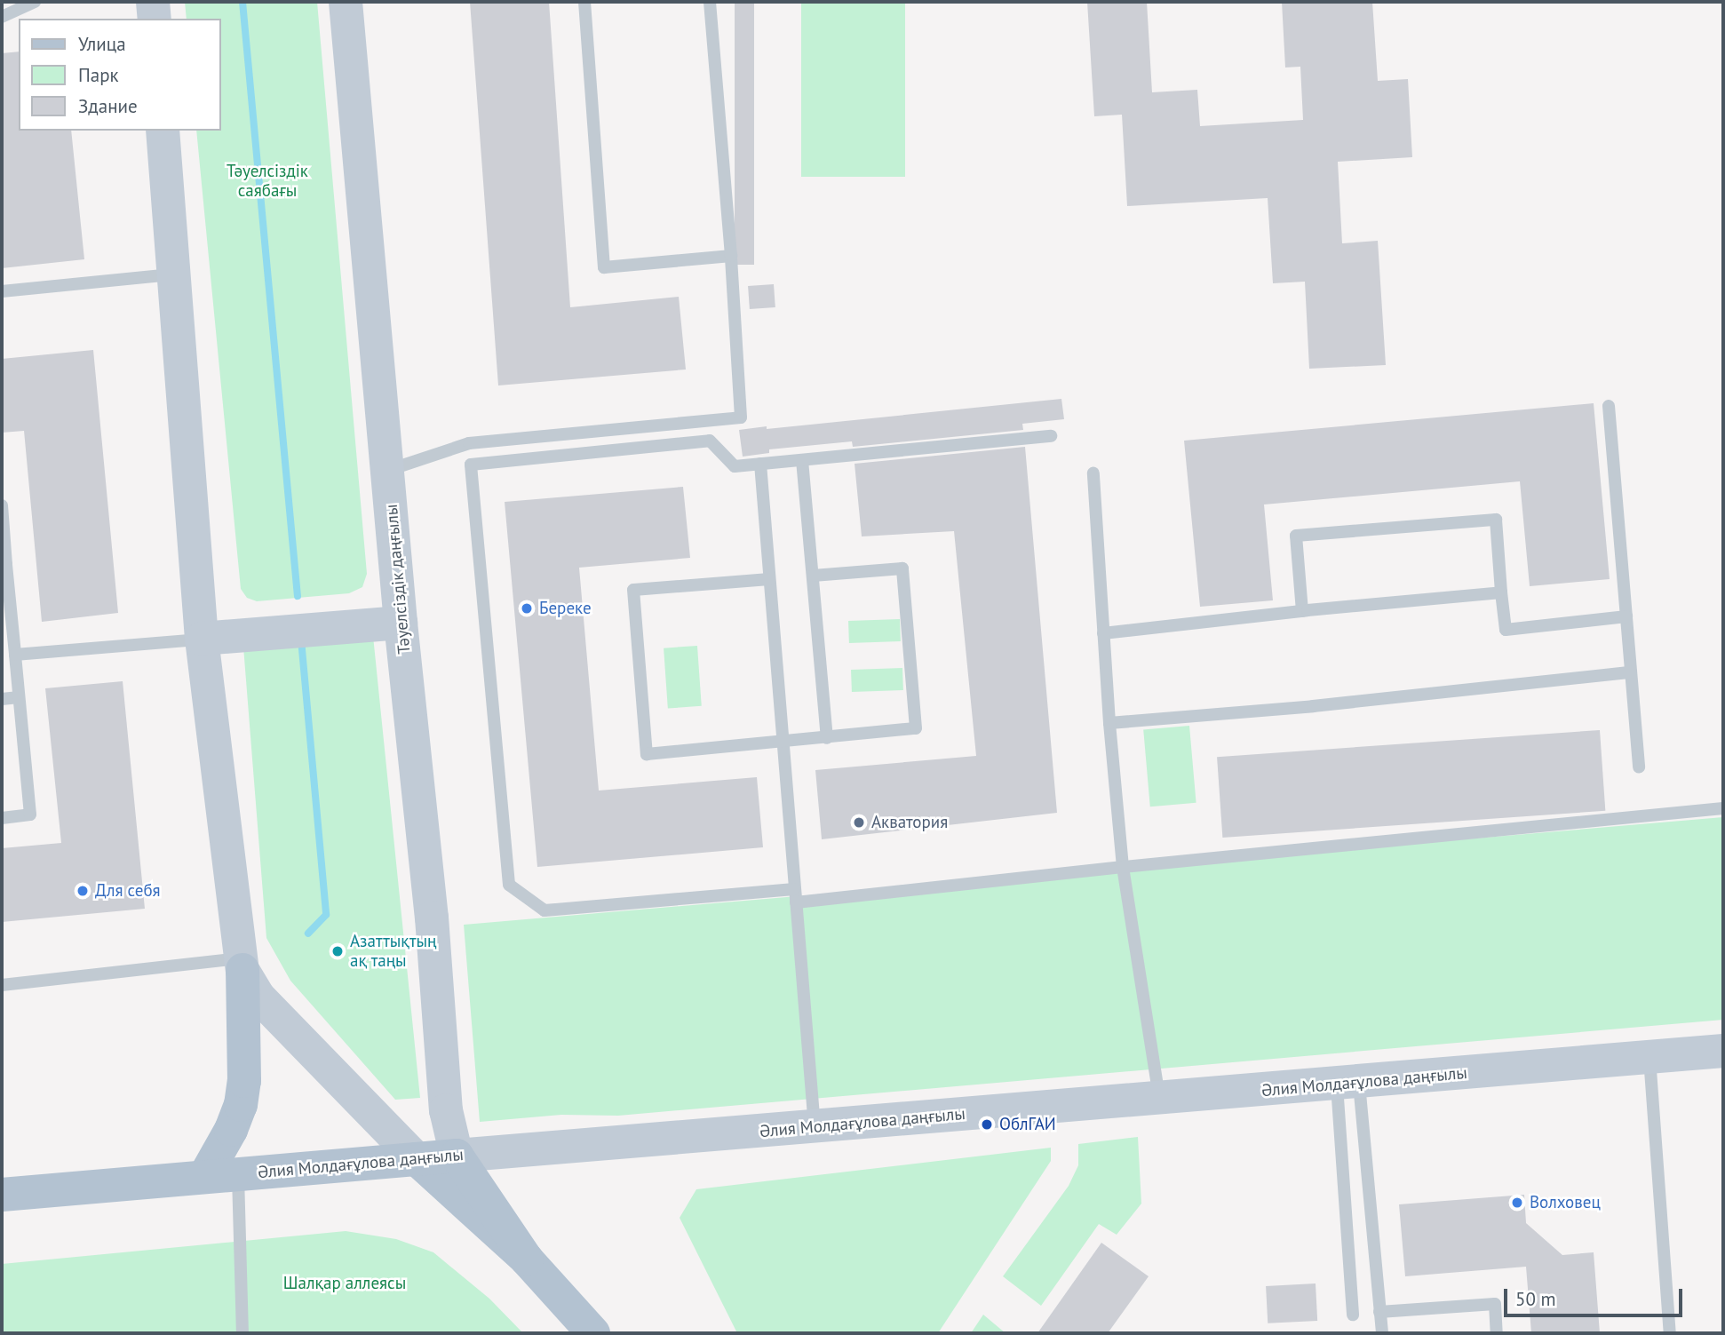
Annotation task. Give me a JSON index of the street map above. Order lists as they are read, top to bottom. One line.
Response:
{"streets":{"main road":["Әлия Молдағұлова даңғылы"],"street":["Тәуелсіздік даңғылы"]},"crossings":[["Тәуелсіздік даңғылы","Әлия Молдағұлова даңғылы"]],"parks":["Тәуелсіздік саябағы","Шалқар аллеясы"],"places":["Береке","Акватория","Для себя","Азаттықтың ақ таңы","ОблГАИ","Волховец"],"legend":["Улица","Парк","Здание"],"scale_bar":"50 m"}
